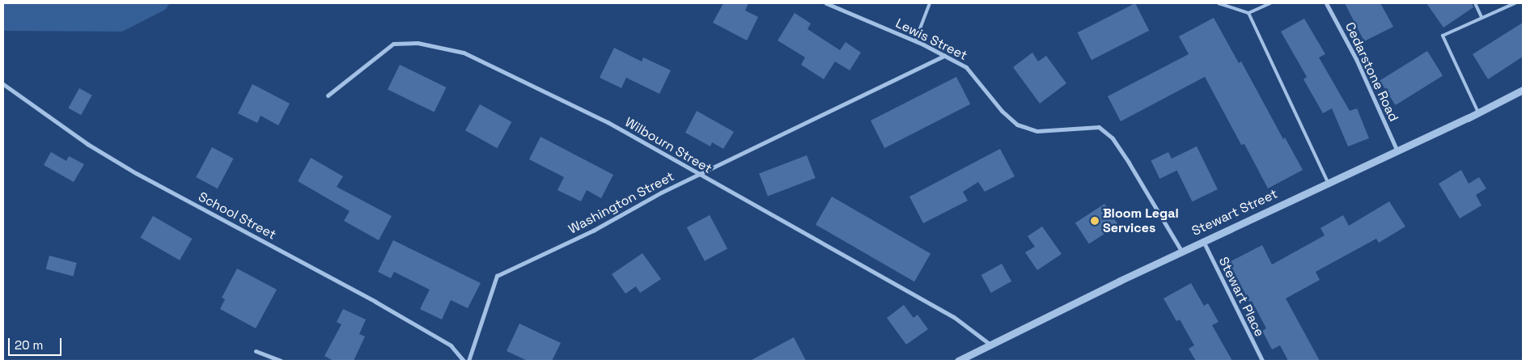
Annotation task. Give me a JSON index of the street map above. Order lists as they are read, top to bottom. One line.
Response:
{"streets":{"street":["Lewis Street","Cedarstone Road","Wilbourn Street","Washington Street","Stewart Street","School Street","Stewart Place"]},"crossings":[["Lewis Street","Washington Street"],["Lewis Street","Stewart Street"],["Cedarstone Road","Stewart Street"],["Wilbourn Street","Washington Street"],["Wilbourn Street","Stewart Street"],["Stewart Street","Stewart Place"]],"places":["Bloom Legal Services"],"scale_bar":"20 m"}
